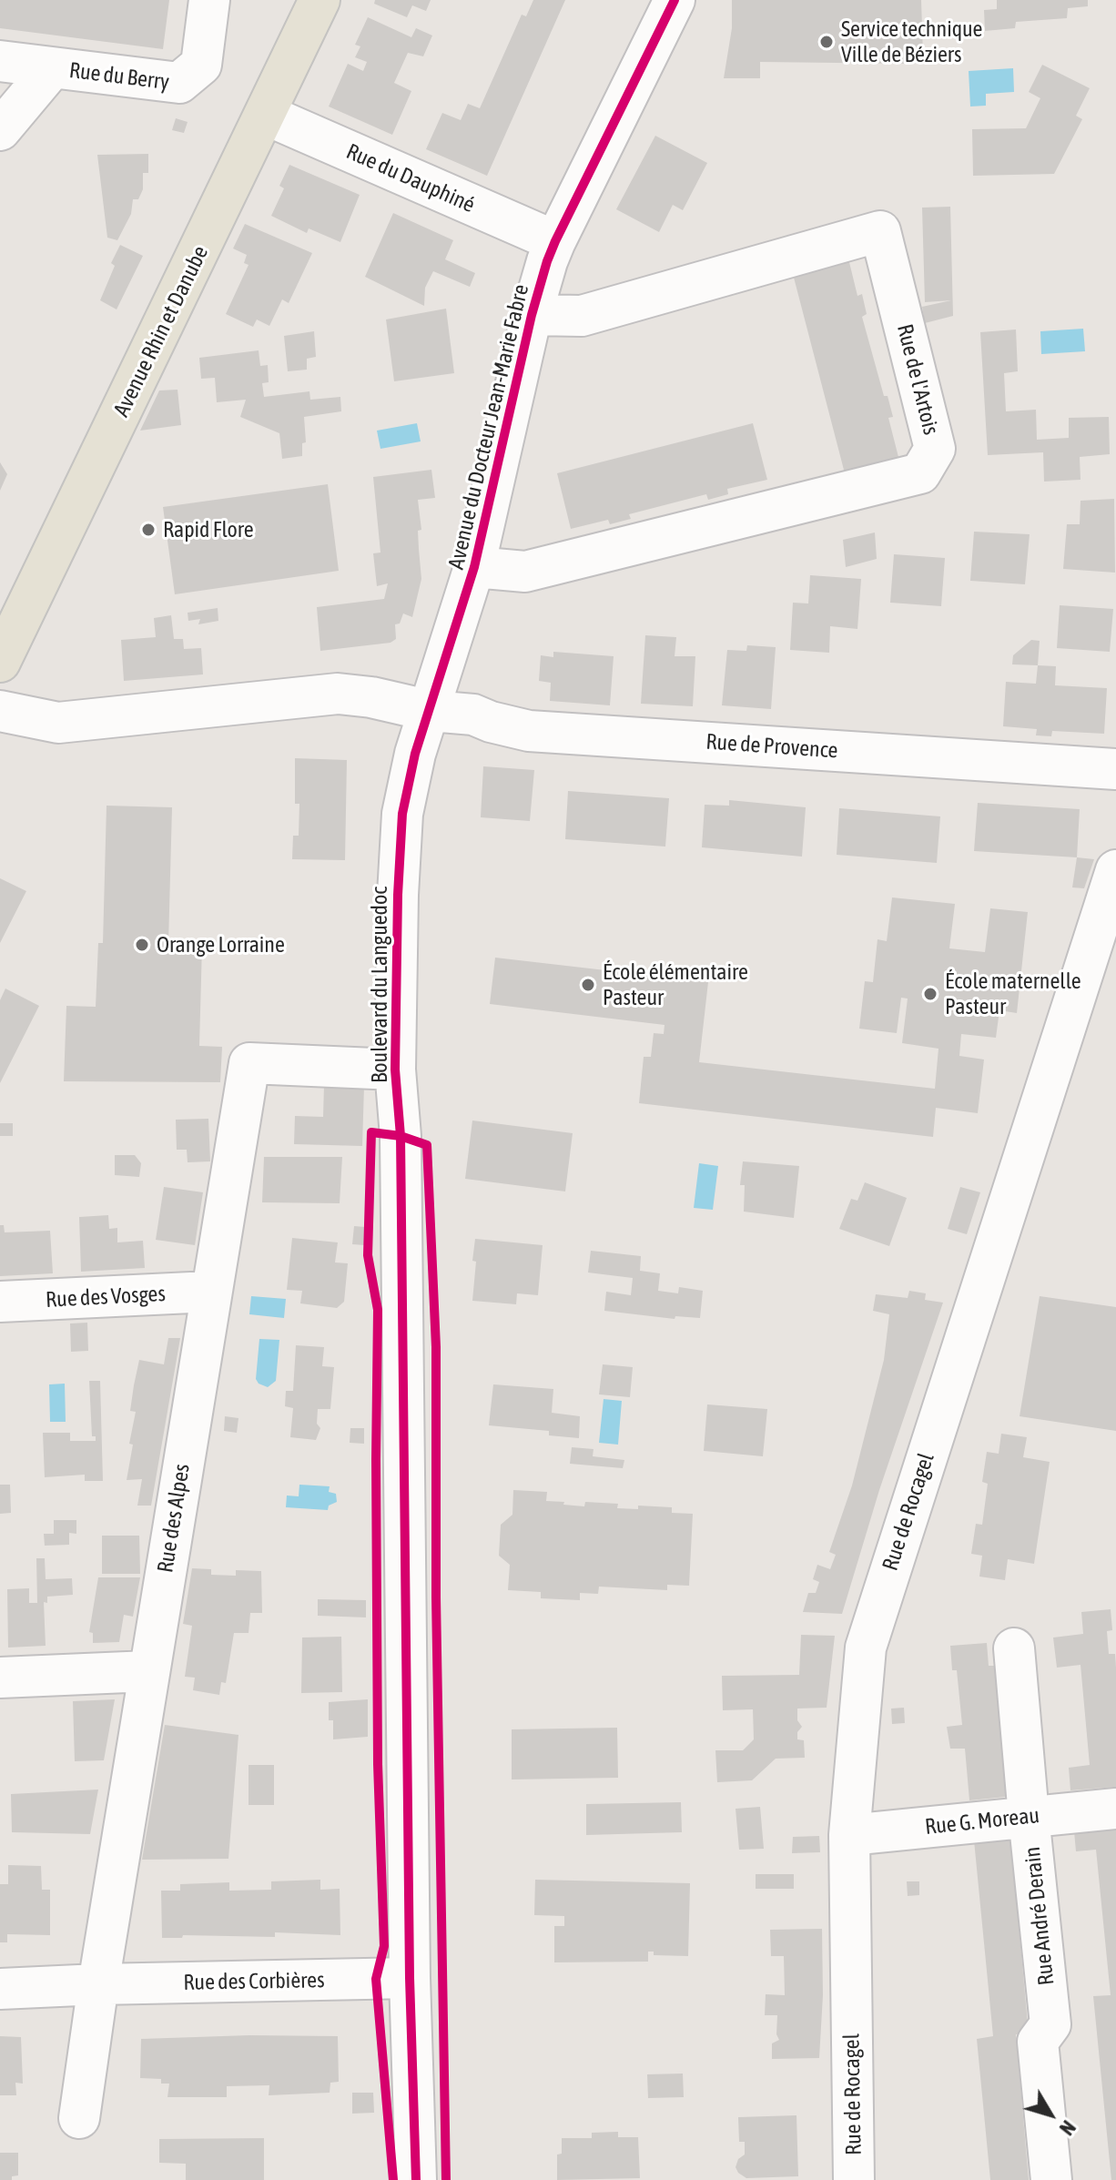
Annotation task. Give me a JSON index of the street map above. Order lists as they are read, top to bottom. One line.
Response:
{"streets":{"main road":["Avenue Rhin et Danube"],"street":["Rue du Berry","Rue du Dauphiné","Rue de l'Artois","Avenue du Docteur Jean-Marie Fabre","Rue de Provence","Boulevard du Languedoc","Rue des Vosges","Rue de Rocagel","Rue des Alpes","Rue G. Moreau","Rue André Derain","Rue des Corbières"]},"crossings":[["Rue du Dauphiné","Avenue Rhin et Danube"],["Rue du Dauphiné","Avenue du Docteur Jean-Marie Fabre"],["Rue de l'Artois","Avenue du Docteur Jean-Marie Fabre"],["Avenue du Docteur Jean-Marie Fabre","Rue de Provence"],["Avenue du Docteur Jean-Marie Fabre","Boulevard du Languedoc"],["Rue de Provence","Boulevard du Languedoc"],["Boulevard du Languedoc","Rue des Alpes"],["Boulevard du Languedoc","Rue des Corbières"],["Rue des Vosges","Rue des Alpes"],["Rue de Rocagel","Rue G. Moreau"],["Rue des Alpes","Rue des Corbières"],["Rue G. Moreau","Rue André Derain"]],"places":["Service technique Ville de Béziers","Rapid Flore","Orange Lorraine","École élémentaire Pasteur","École maternelle Pasteur"],"north":"bottom right"}
